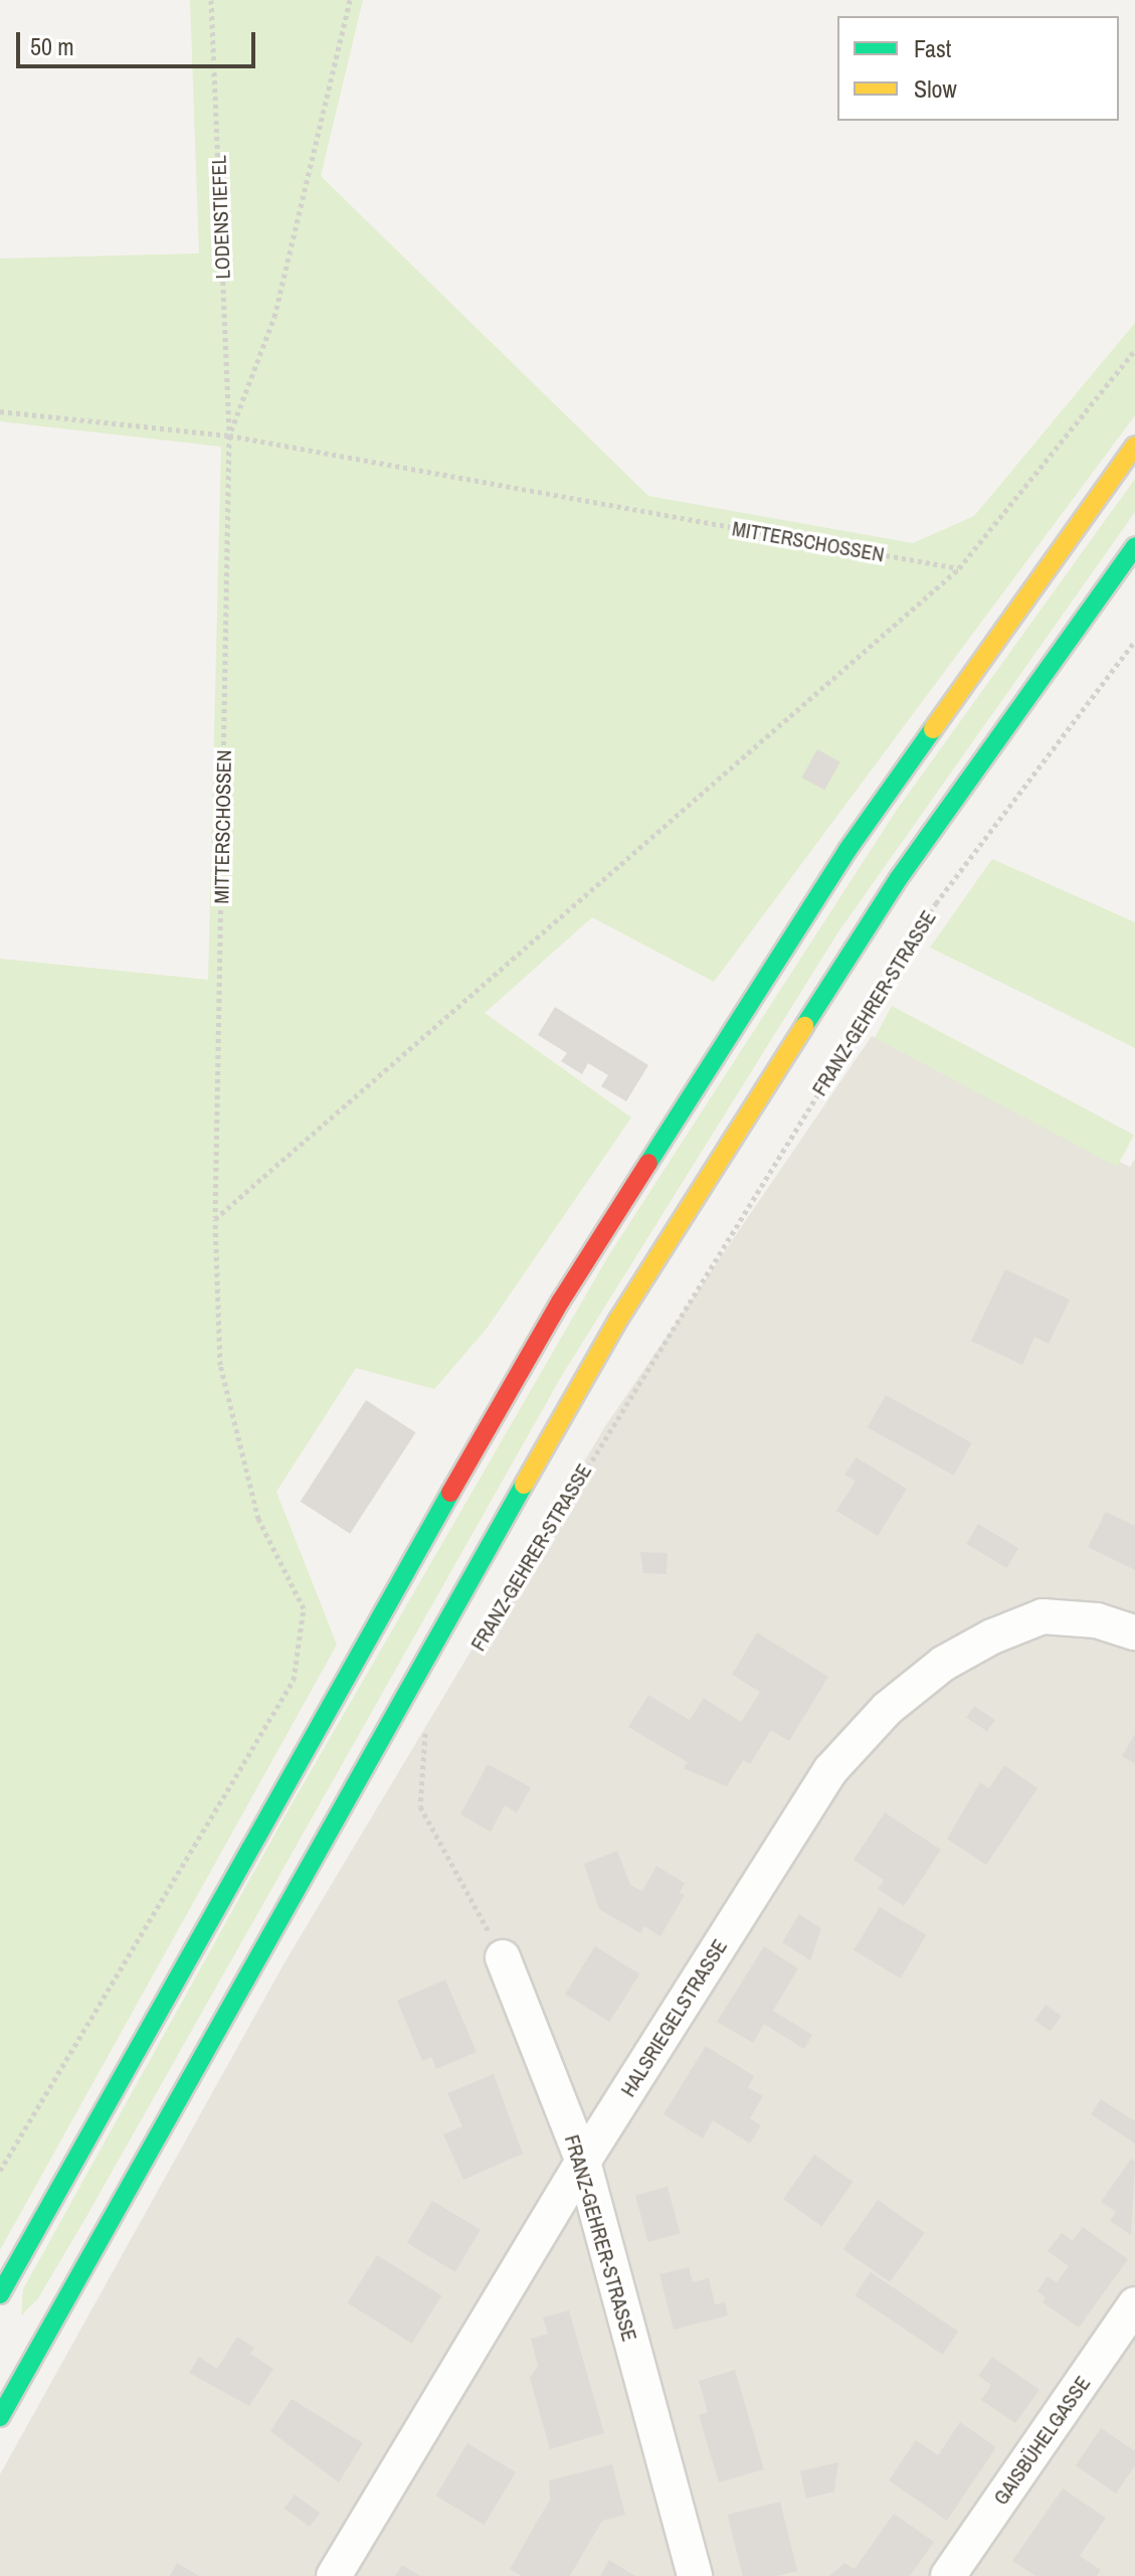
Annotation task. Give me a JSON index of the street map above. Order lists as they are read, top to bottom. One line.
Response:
{"streets":{"street":["FRANZ-GEHRER-STRASSE","HALSRIEGELSTRASSE","GAISBÜHELGASSE"],"path":["LODENSTIEFEL","MITTERSCHOSSEN"]},"crossings":[["LODENSTIEFEL","MITTERSCHOSSEN"],["FRANZ-GEHRER-STRASSE","HALSRIEGELSTRASSE"]],"legend":["Fast","Slow"],"scale_bar":"50 m"}
